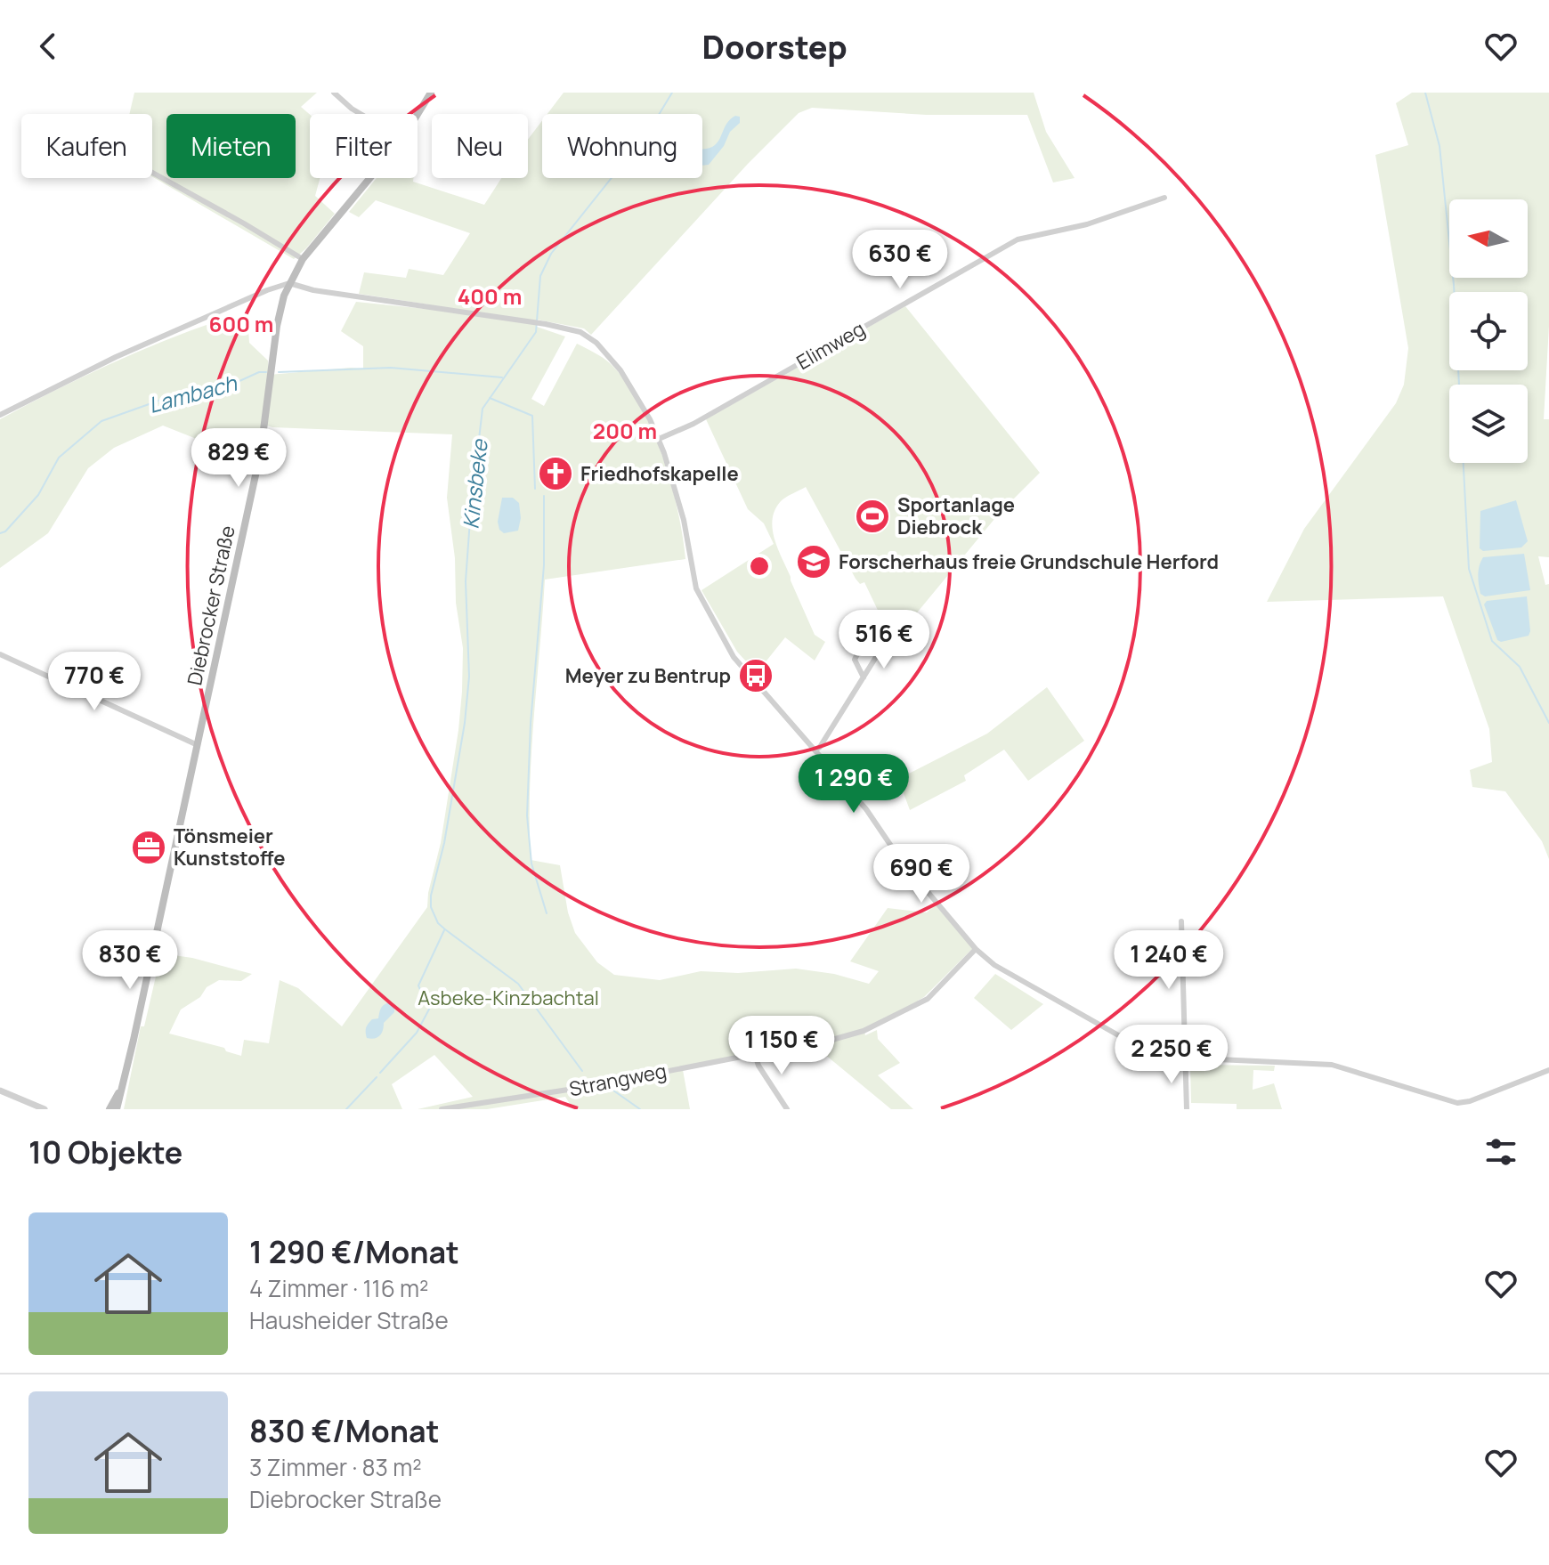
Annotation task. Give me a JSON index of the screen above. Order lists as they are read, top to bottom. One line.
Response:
{"streets":{"main road":["Diebrocker Straße"],"street":["Elimweg","Strangweg"]},"water":["Lambach","Kinsbeke"],"parks":["Asbeke-Kinzbachtal"],"places":{"church":["Friedhofskapelle"],"sports":["Sportanlage Diebrock"],"school or university":["Forscherhaus freie Grundschule Herford"],"bus stop":["Meyer zu Bentrup"],"office":["Tönsmeier Kunststoffe"]},"north":"left","page":{"header":"Doorstep","chip":["Kaufen","Mieten","Filter","Neu","Wohnung"],"price":["630 €","829 €","516 €","770 €","1 290 €","690 €","830 €","1 240 €","1 150 €","2 250 €"],"heading":"10 Objekte","list":[{"name":"1 290 €/Monat","note":"4 Zimmer · 116 m² · Hausheider Straße"},{"name":"830 €/Monat","note":"3 Zimmer · 83 m² · Diebrocker Straße"}]},"rings":["400 m","600 m","200 m"]}
